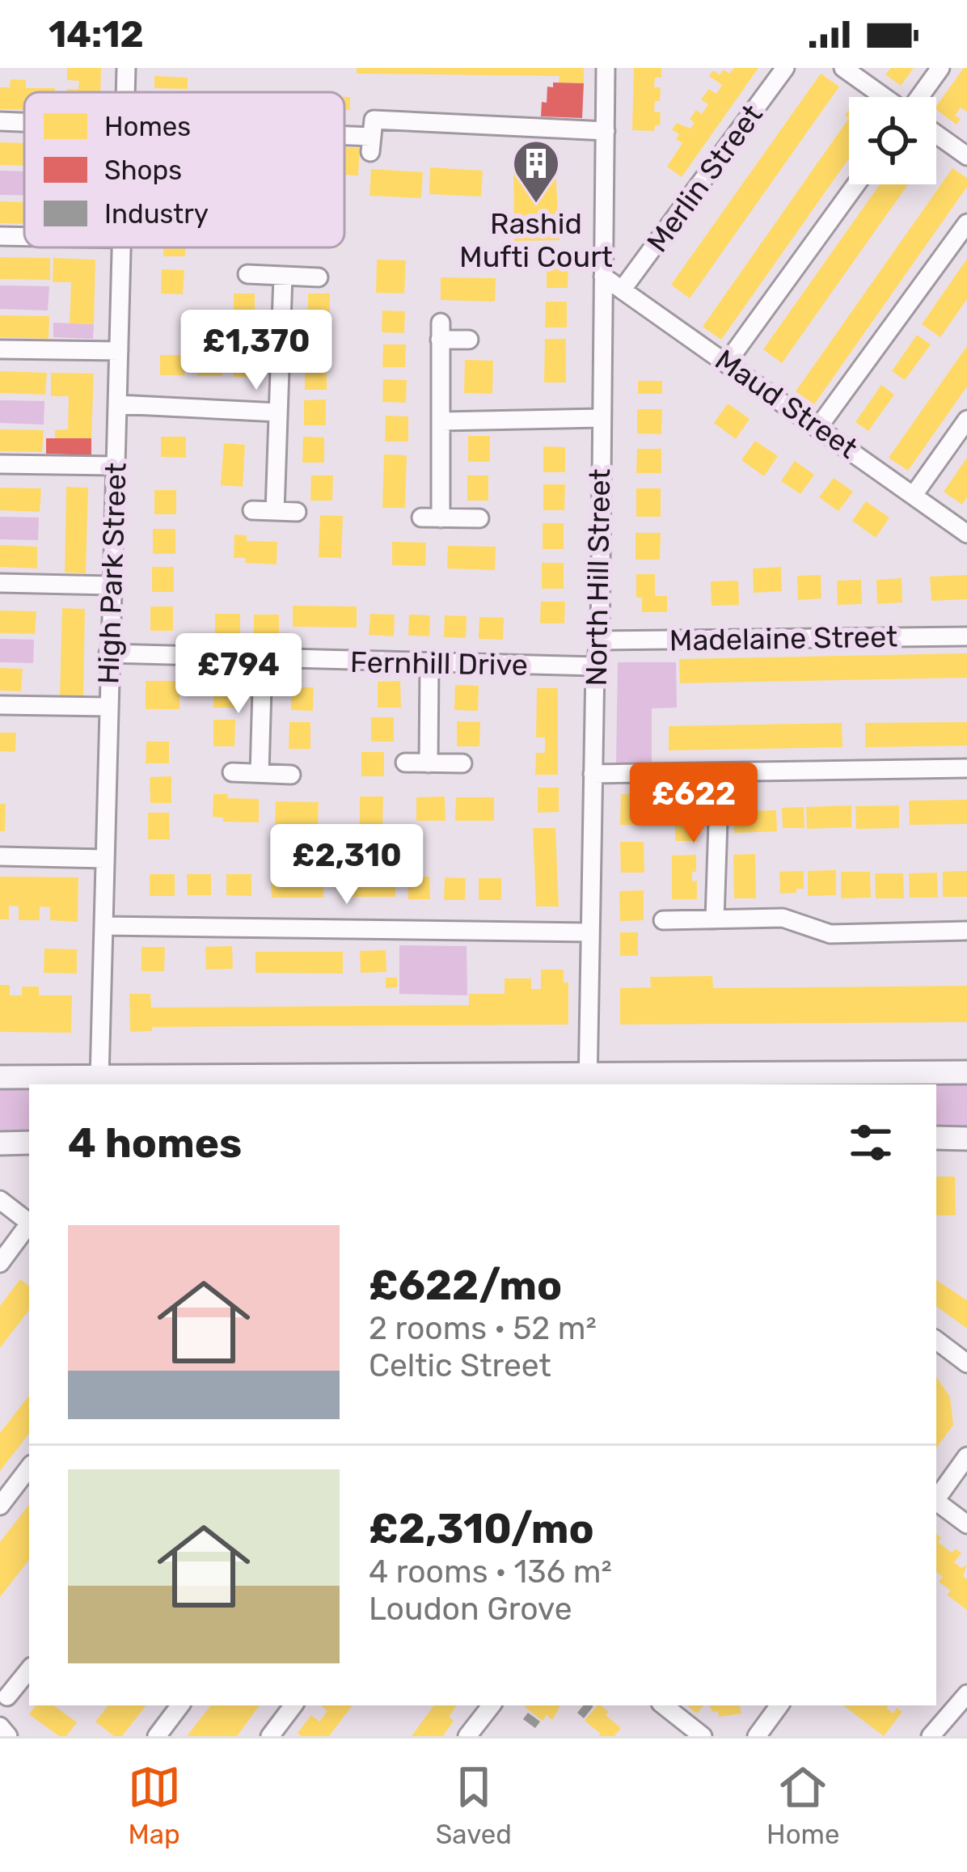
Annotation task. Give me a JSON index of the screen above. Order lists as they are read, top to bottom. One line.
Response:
{"streets":{"street":["Merlin Street","Maud Street","High Park Street","North Hill Street","Madelaine Street","Fernhill Drive"]},"crossings":[["Merlin Street","Maud Street"],["Maud Street","North Hill Street"],["High Park Street","Fernhill Drive"],["North Hill Street","Madelaine Street"],["North Hill Street","Fernhill Drive"]],"places":{"building":["Rashid Mufti Court"]},"legend":["Homes","Shops","Industry"],"page":{"status":"14:12","price":["£1,370","£794","£622","£2,310"],"heading":"4 homes","list":[{"name":"£622/mo","note":"2 rooms · 52 m² · Celtic Street"},{"name":"£2,310/mo","note":"4 rooms · 136 m² · Loudon Grove"}],"tabs":["Map","Saved","Home"]}}
